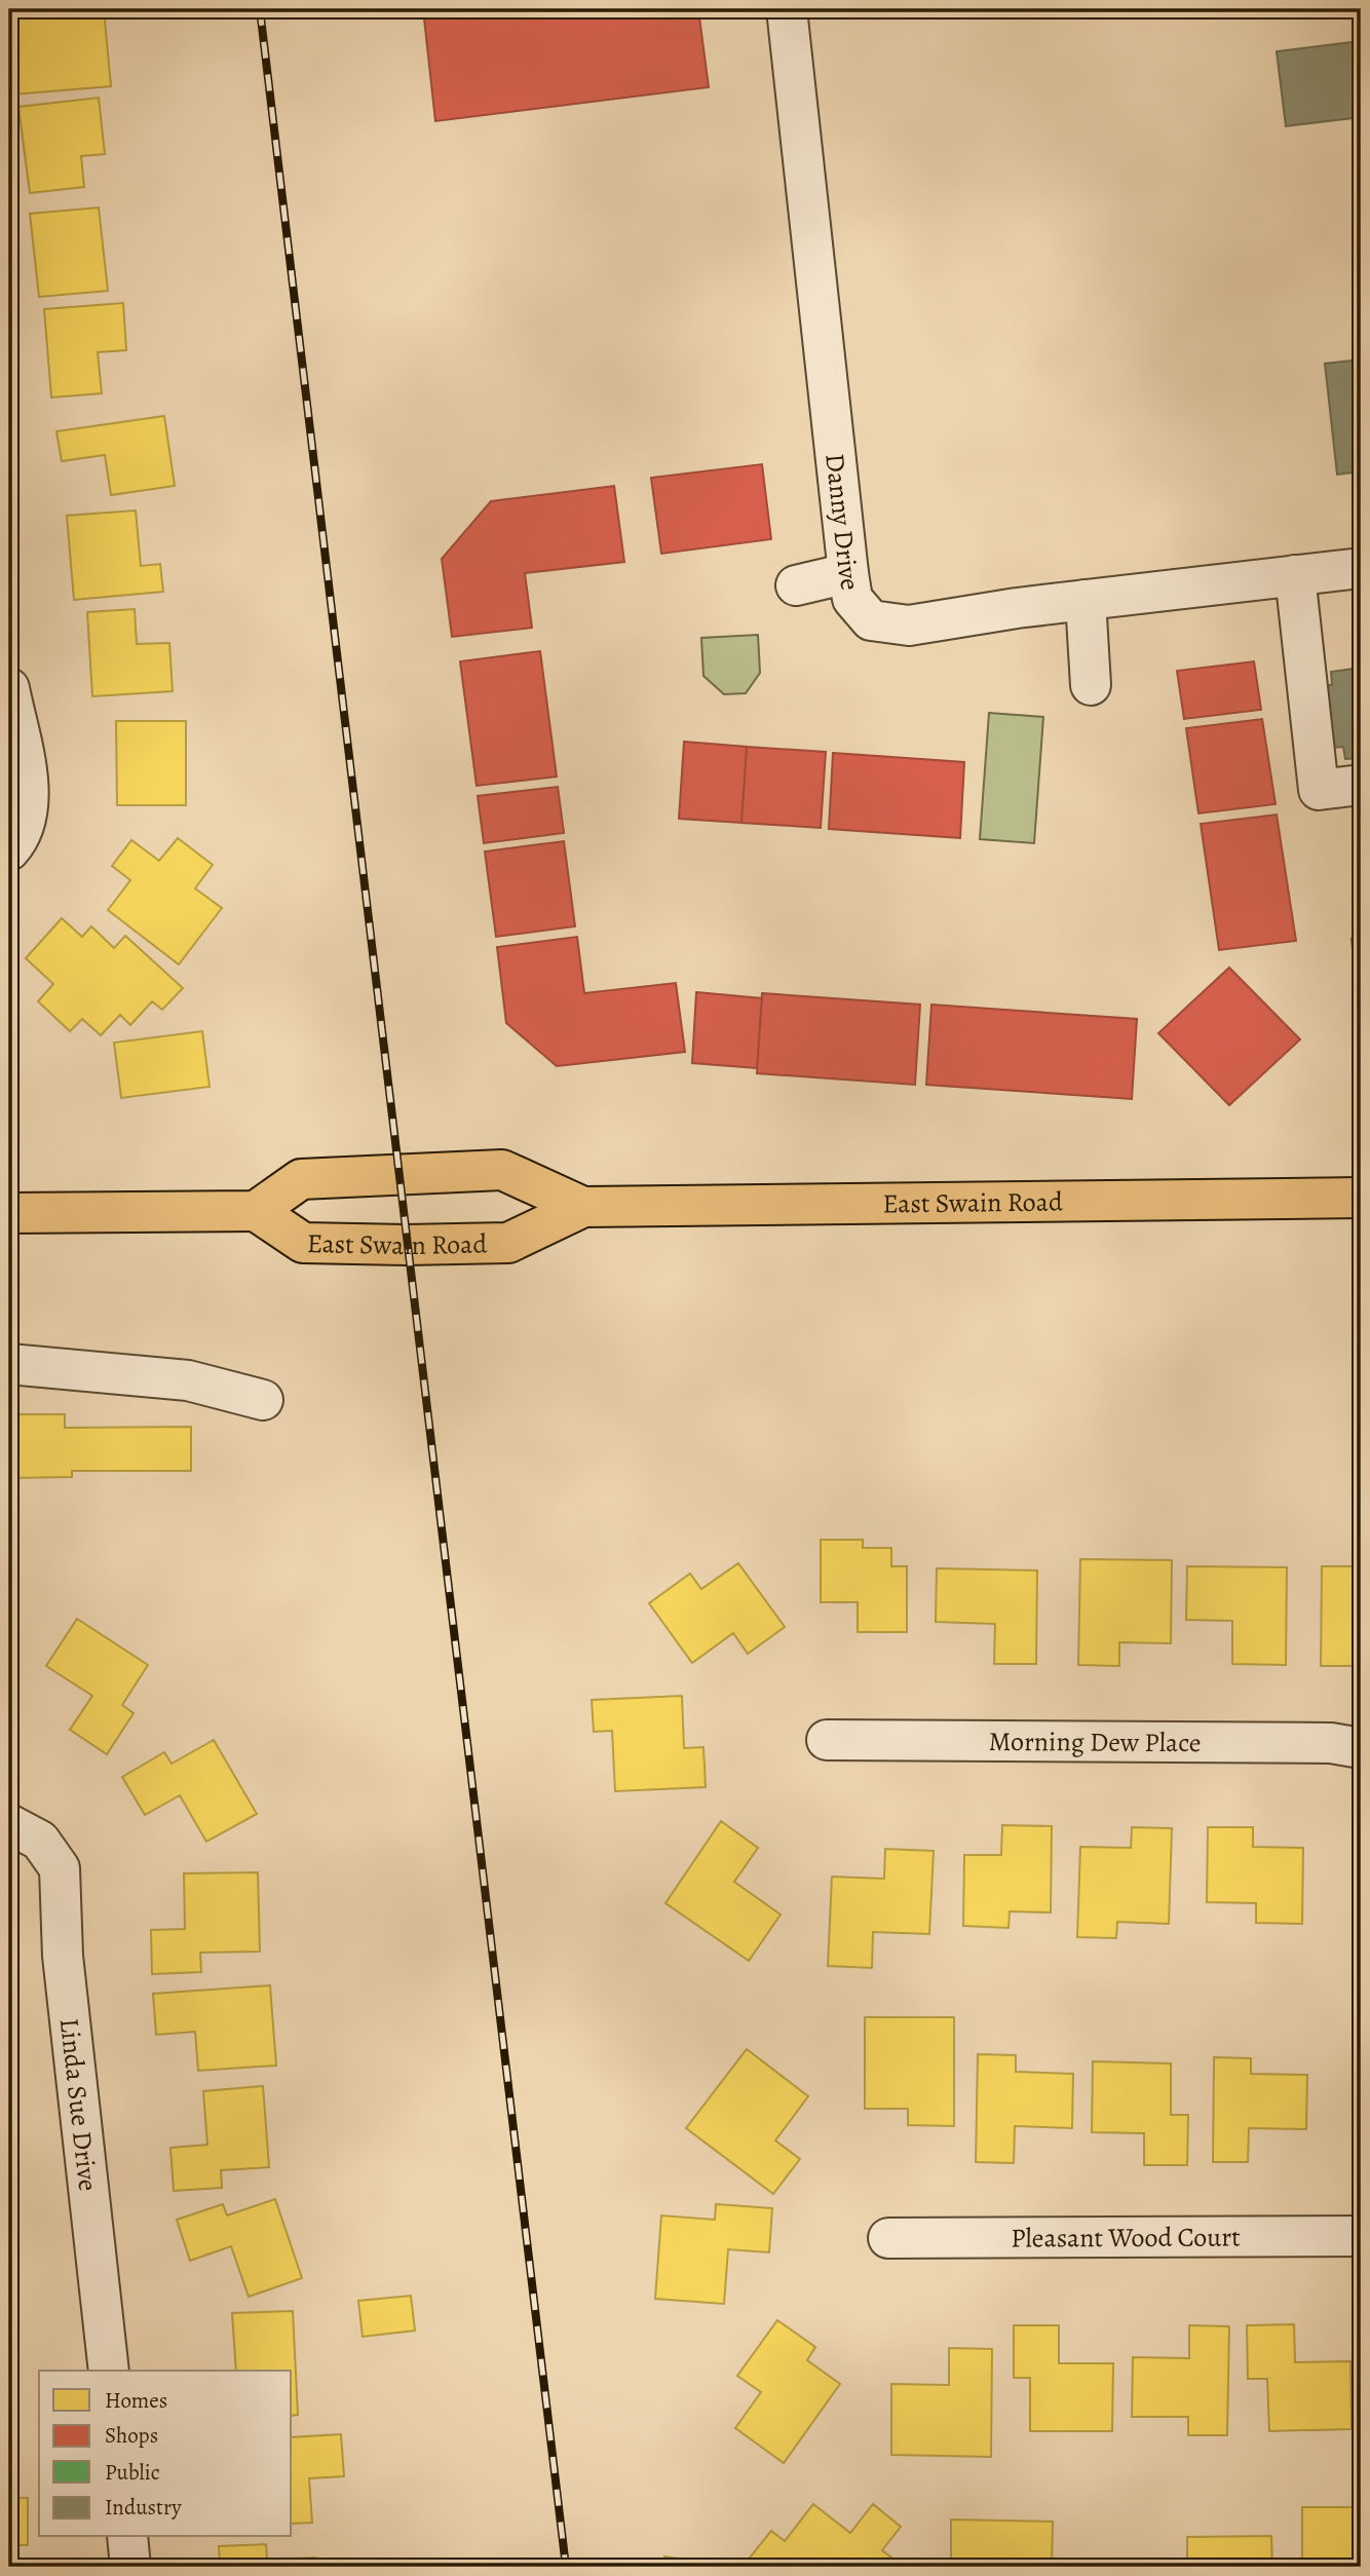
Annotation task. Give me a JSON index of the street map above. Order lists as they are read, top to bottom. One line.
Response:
{"streets":{"main road":["East Swain Road"],"street":["Danny Drive","Morning Dew Place","Linda Sue Drive","Pleasant Wood Court"]},"legend":["Homes","Shops","Public","Industry"]}
